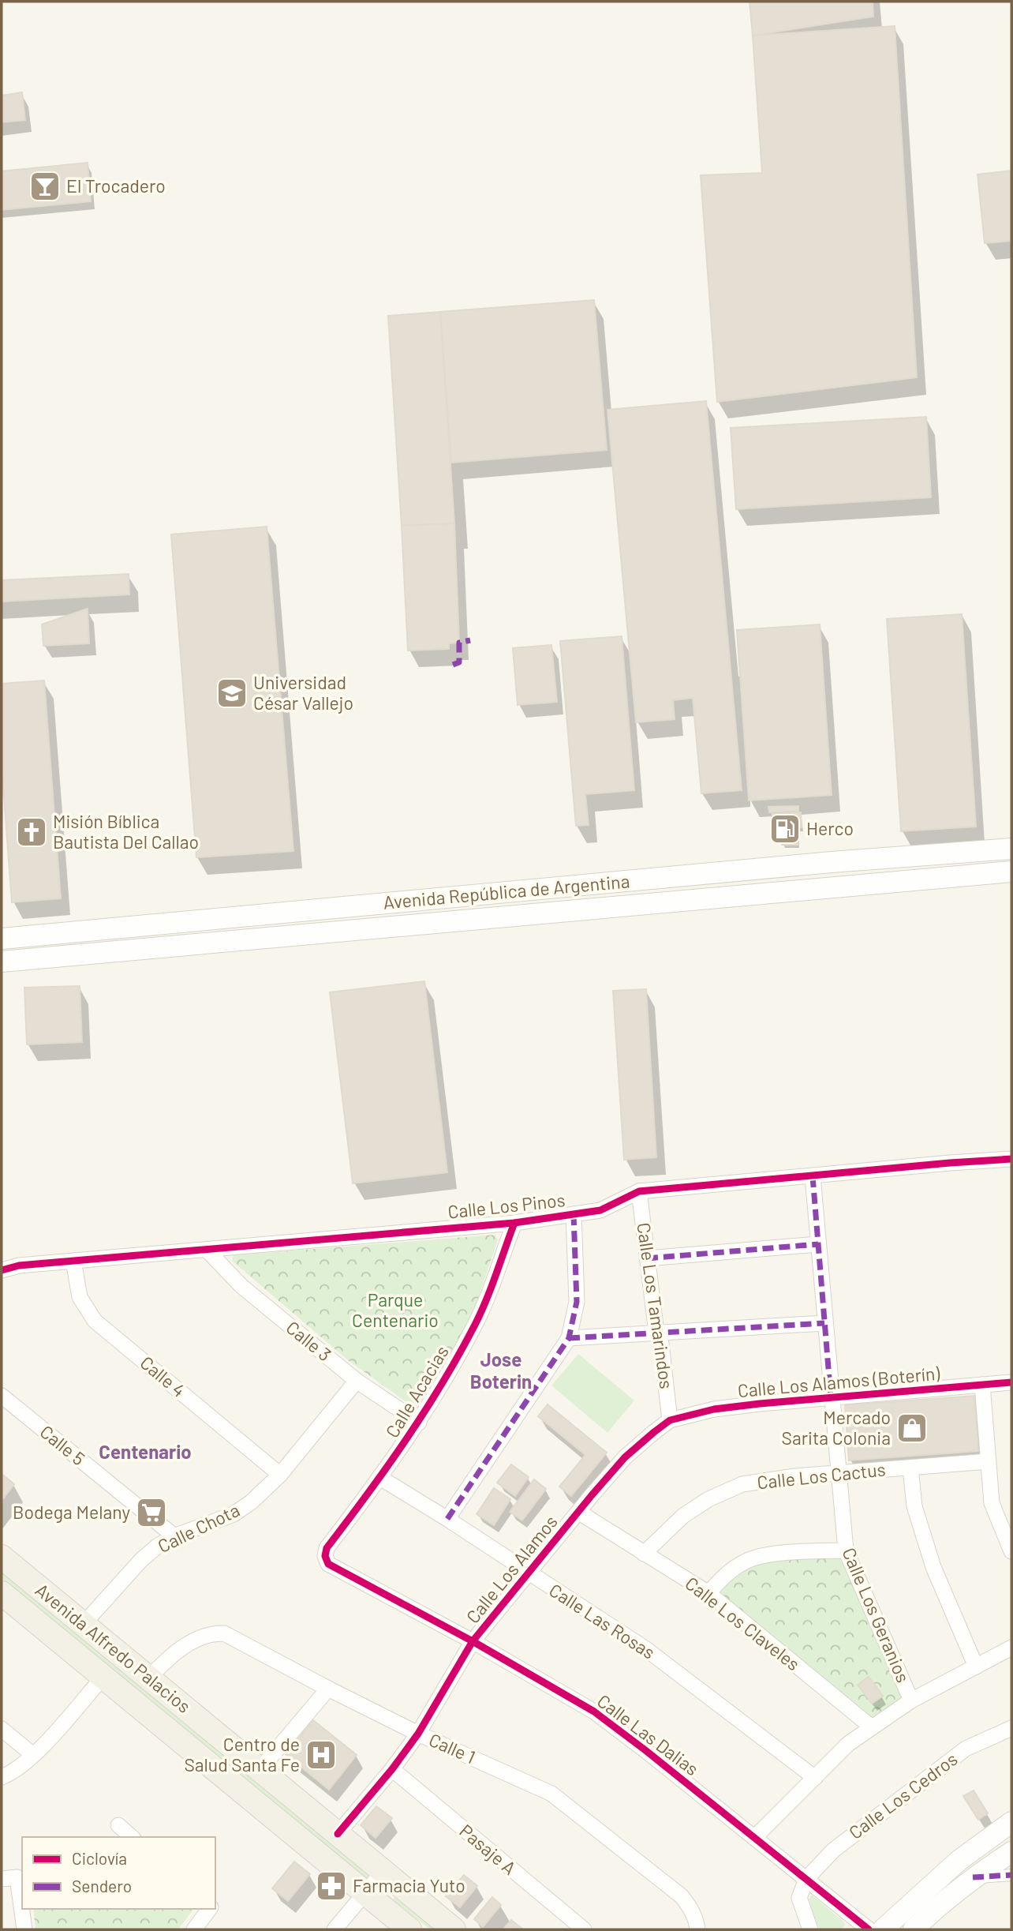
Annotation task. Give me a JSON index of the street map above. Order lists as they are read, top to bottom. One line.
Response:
{"streets":{"main road":["Avenida República de Argentina","Avenida Alfredo Palacios"],"street":["Calle Los Pinos","Calle Los Tamarindos","Calle 3","Calle 4","Calle Los Alamos (Boterín)","Calle Acacias","Calle 5","Calle Los Cactus","Calle Chota","Calle Los Alamos","Calle Los Geranios","Calle Las Rosas","Calle Los Claveles","Calle Las Dalias","Calle 1","Calle Los Cedros","Pasaje A"]},"crossings":[["Calle Los Pinos","Calle Los Tamarindos"],["Calle Los Pinos","Calle 3"],["Calle Los Pinos","Calle 4"],["Calle Los Pinos","Calle Acacias"],["Calle Los Pinos","Calle Los Geranios"],["Calle Los Tamarindos","Calle Los Alamos (Boterín)"],["Calle Los Tamarindos","Calle Los Alamos"],["Calle 3","Calle Acacias"],["Calle 3","Calle Chota"],["Calle 4","Calle Chota"],["Calle Los Alamos (Boterín)","Calle Los Alamos"],["Calle Los Alamos (Boterín)","Calle Los Geranios"],["Calle Acacias","Calle Las Rosas"],["Calle Acacias","Calle Las Dalias"],["Calle 5","Calle Chota"],["Calle Los Cactus","Calle Los Geranios"],["Calle Los Cactus","Calle Los Claveles"],["Calle Chota","Avenida Alfredo Palacios"],["Calle Los Alamos","Calle Las Rosas"],["Calle Los Alamos","Calle Los Claveles"],["Calle Los Alamos","Avenida Alfredo Palacios"],["Calle Los Alamos","Calle Las Dalias"],["Calle Los Alamos","Calle 1"],["Calle Los Alamos","Pasaje A"],["Avenida Alfredo Palacios","Calle 1"],["Calle Las Dalias","Calle Los Cedros"]],"districts":["Jose Boterin","Centenario"],"parks":["Parque Centenario"],"places":{"bar":["El Trocadero"],"school or university":["Universidad César Vallejo"],"fuel station":["Herco"],"church":["Misión Bíblica Bautista Del Callao"],"shop":["Mercado Sarita Colonia"],"supermarket":["Bodega Melany"],"hospital":["Centro de Salud Santa Fe"],"pharmacy":["Farmacia Yuto"]},"legend":["Ciclovía","Sendero"]}
